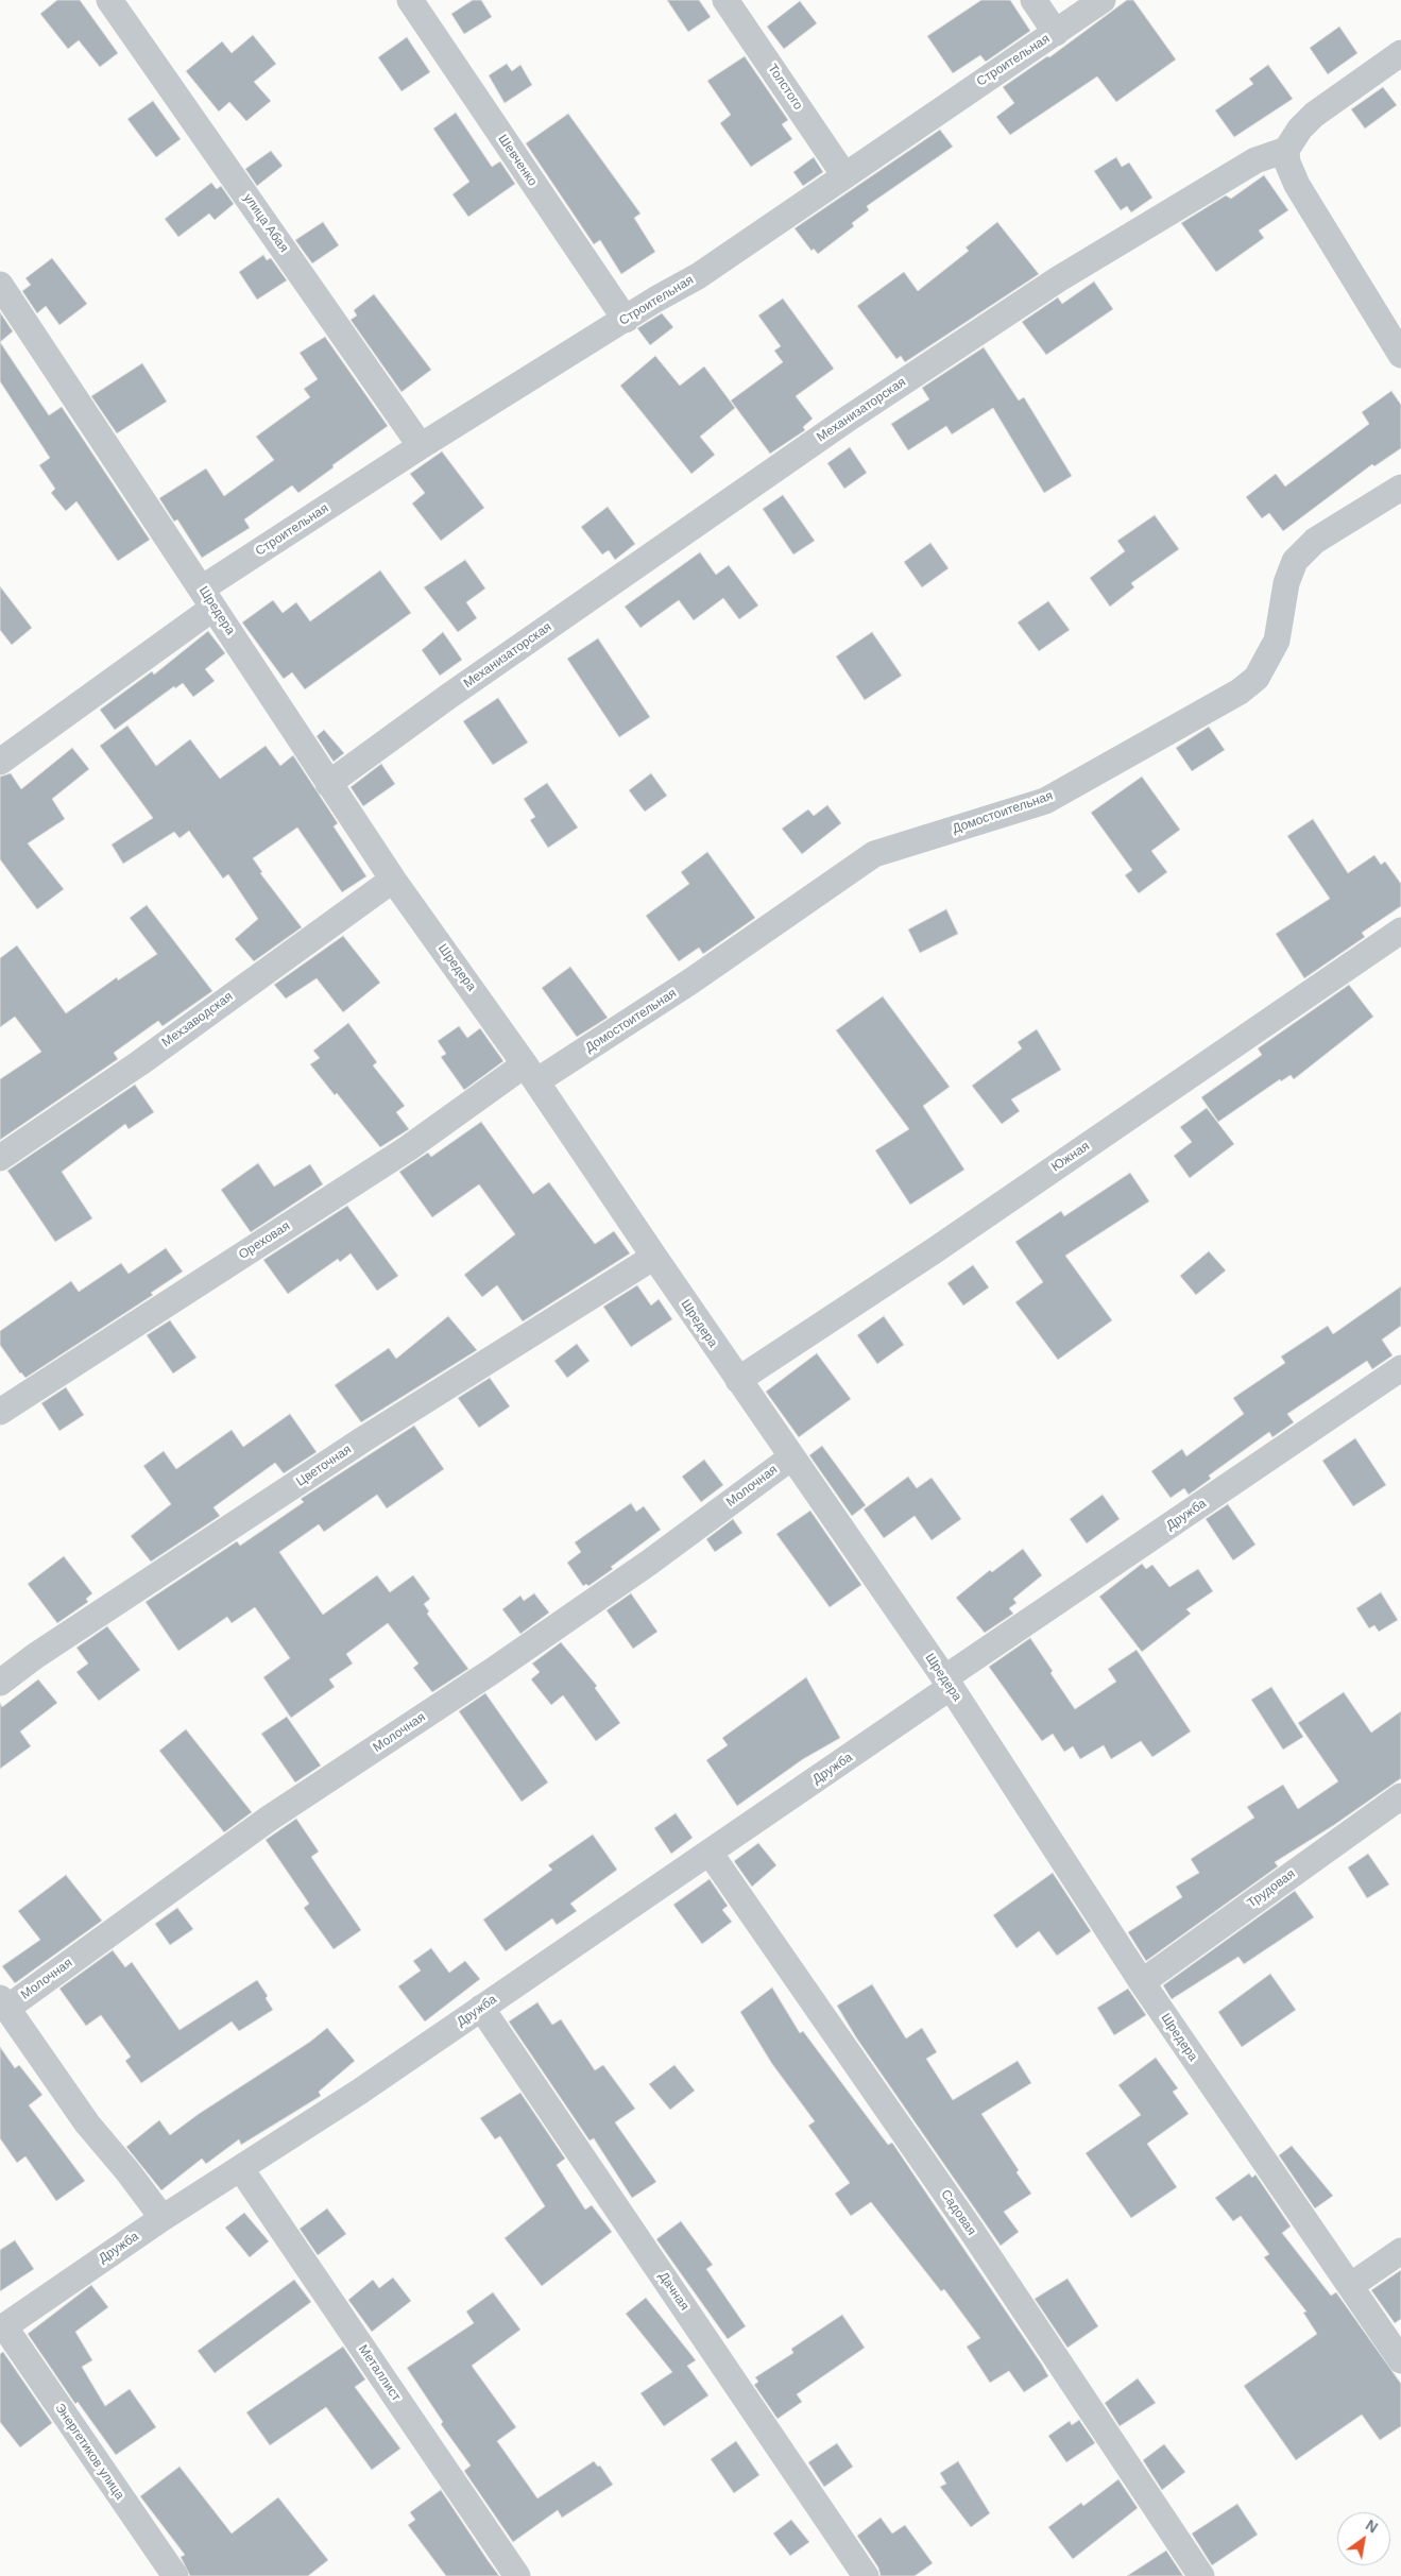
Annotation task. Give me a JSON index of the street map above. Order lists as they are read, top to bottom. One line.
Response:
{"streets":{"street":["Строительная","Толстого","Шевченко","улица Абая","Механизаторская","Шредера","Домостоительная","Мехзаводская","Южная","Ореховая","Цветочная","Молочная","Дружба","Трудовая","Садовая","Дачная","Металлист","Энергетиков улица"]},"crossings":[["Строительная","Толстого"],["Строительная","Шевченко"],["Строительная","улица Абая"],["Строительная","Шредера"],["Механизаторская","Шредера"],["Шредера","Домостоительная"],["Шредера","Мехзаводская"],["Шредера","Южная"],["Шредера","Ореховая"],["Шредера","Цветочная"],["Шредера","Молочная"],["Шредера","Дружба"],["Шредера","Трудовая"],["Домостоительная","Ореховая"],["Дружба","Садовая"],["Дружба","Дачная"],["Дружба","Металлист"],["Дружба","Энергетиков улица"]],"north":"top right"}
